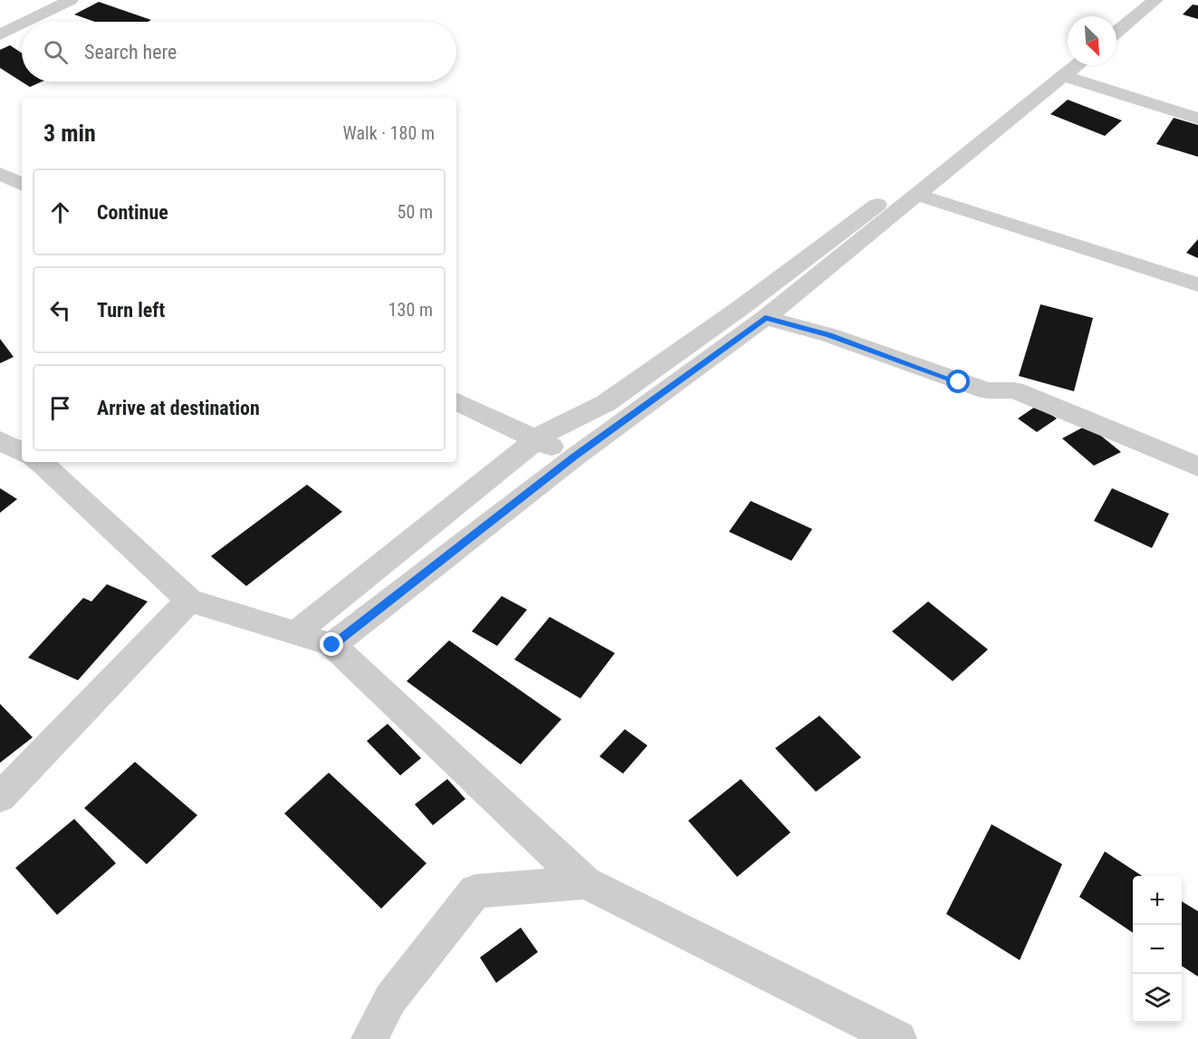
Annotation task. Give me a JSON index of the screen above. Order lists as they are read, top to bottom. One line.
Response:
{"north":"bottom right","page":{"search":"Search here","heading":["3 min","Walk · 180 m"],"list":[["Continue","50 m"],["Turn left","130 m"],"Arrive at destination"],"map_buttons":["+","−"]}}
